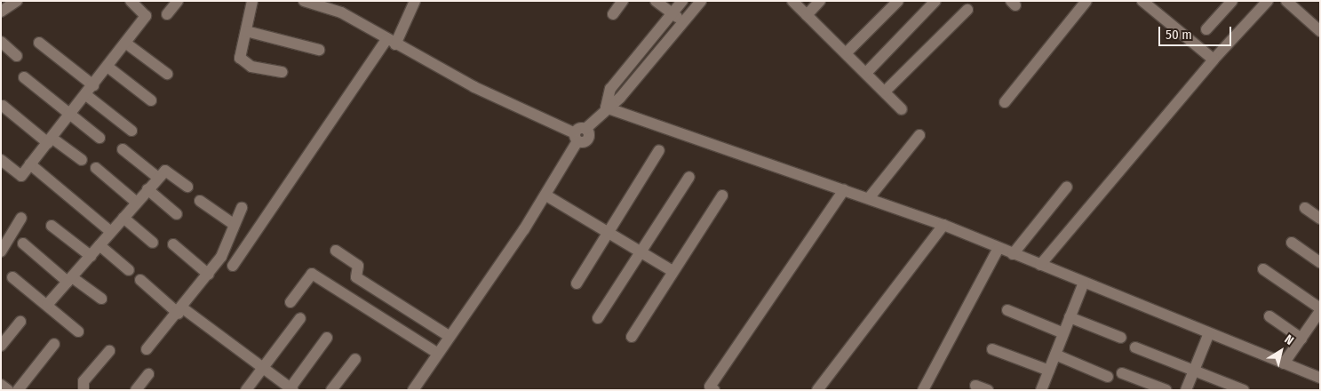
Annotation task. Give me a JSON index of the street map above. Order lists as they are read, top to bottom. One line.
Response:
{"scale_bar":"50 m","north":"top right"}
